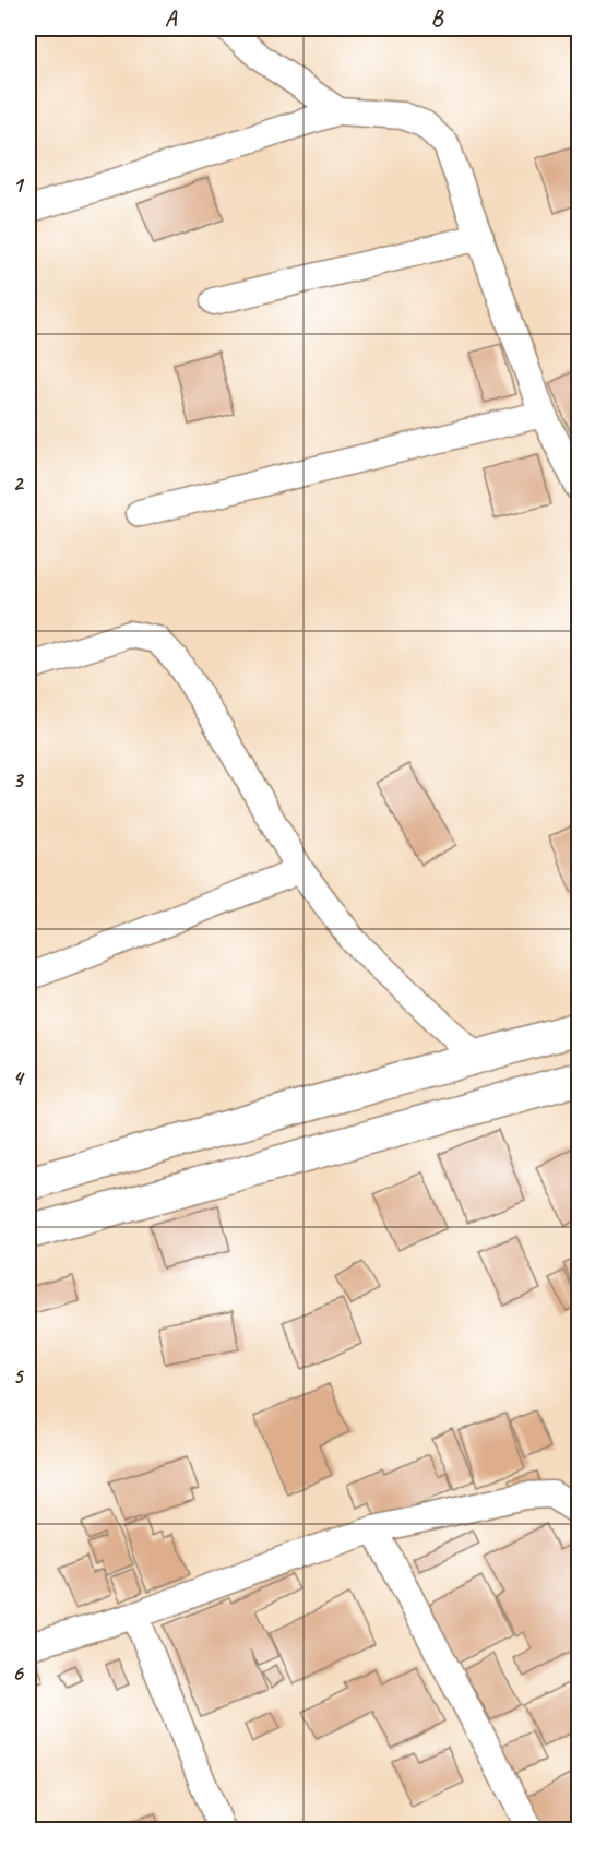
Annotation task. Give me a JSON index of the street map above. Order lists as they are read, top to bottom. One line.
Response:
{"grid":{"columns":["A","B"],"rows":["1","2","3","4","5","6"]}}
